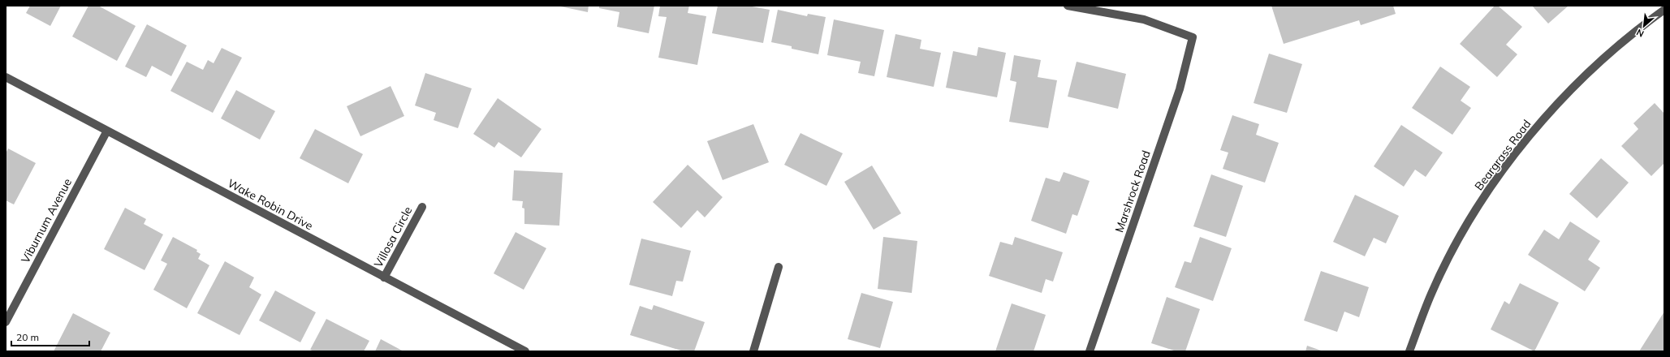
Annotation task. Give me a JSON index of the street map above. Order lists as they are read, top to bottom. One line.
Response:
{"streets":{"street":["Beargrass Road","Marshrock Road","Wake Robin Drive","Viburnum Avenue","Villosa Circle"]},"crossings":[["Wake Robin Drive","Viburnum Avenue"],["Wake Robin Drive","Villosa Circle"]],"scale_bar":"20 m","north":"bottom left"}
